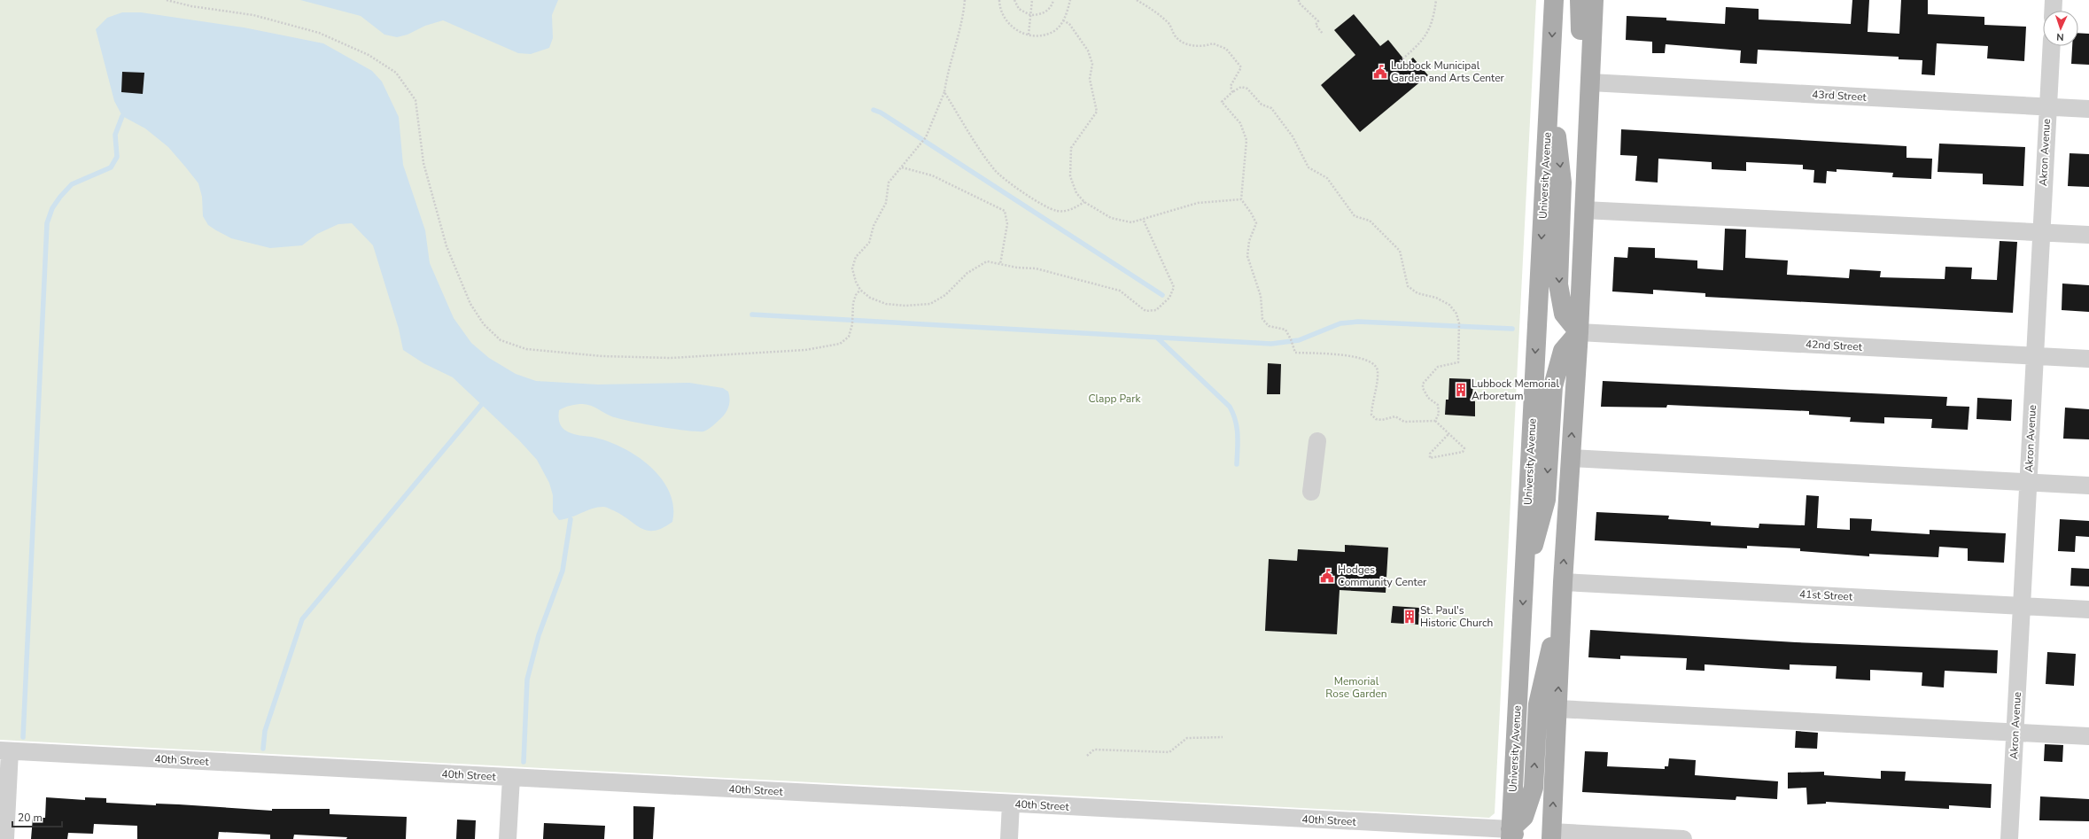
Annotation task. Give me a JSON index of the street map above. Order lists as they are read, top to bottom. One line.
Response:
{"streets":{"main road":["University Avenue"],"street":["43rd Street","Akron Avenue","42nd Street","41st Street","40th Street"]},"crossings":[["43rd Street","Akron Avenue"],["Akron Avenue","42nd Street"],["Akron Avenue","41st Street"],["University Avenue","40th Street"]],"parks":["Clapp Park","Memorial Rose Garden"],"places":{"public building":["Lubbock Municipal Garden and Arts Center","Hodges Community Center"],"building":["Lubbock Memorial Arboretum","St. Paul's Historic Church"]},"scale_bar":"20 m","north":"bottom"}
